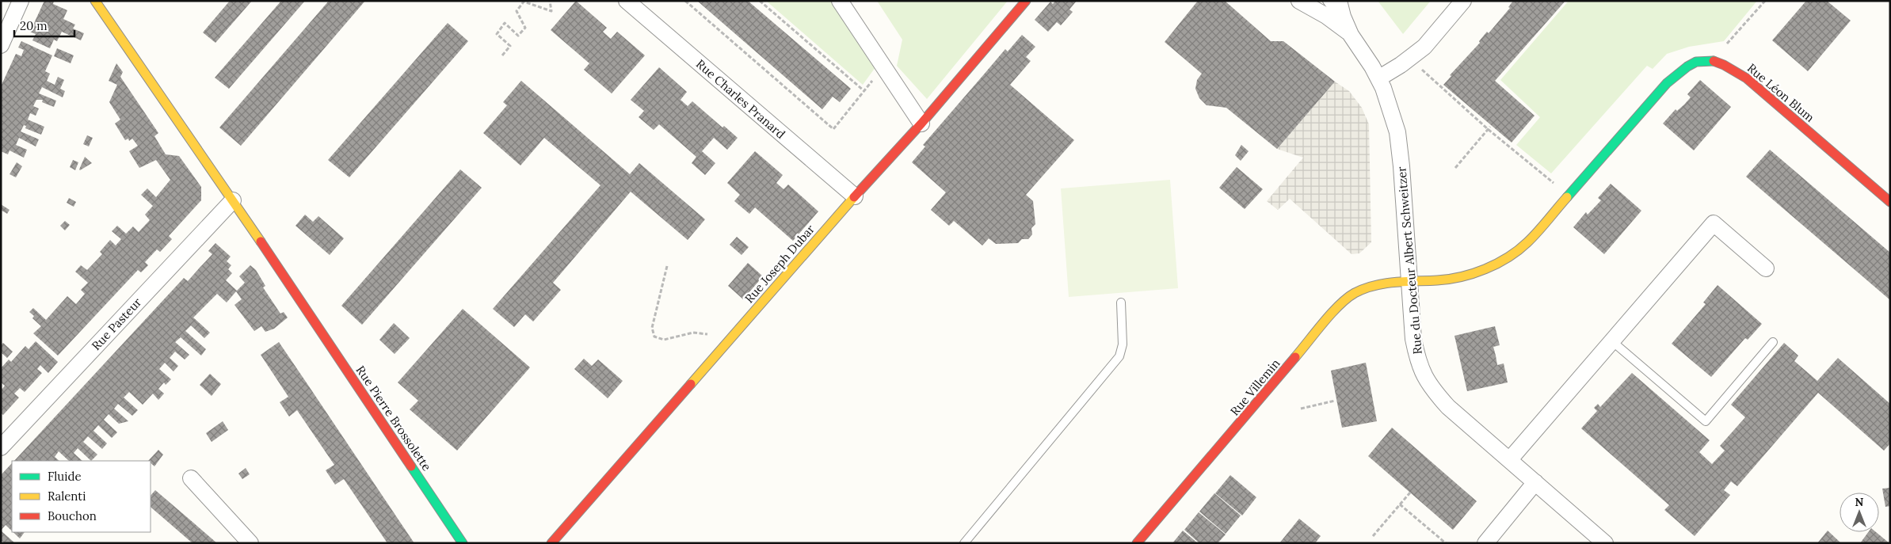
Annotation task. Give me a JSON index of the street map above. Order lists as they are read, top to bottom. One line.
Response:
{"streets":{"street":["Rue Léon Blum","Rue Charles Pranard","Rue du Docteur Albert Schweitzer","Rue Joseph Dubar","Rue Pasteur","Rue Villemin","Rue Pierre Brossolette"]},"crossings":[["Rue Léon Blum","Rue Villemin"],["Rue Charles Pranard","Rue Joseph Dubar"],["Rue du Docteur Albert Schweitzer","Rue Villemin"],["Rue Pasteur","Rue Pierre Brossolette"]],"legend":["Fluide","Ralenti","Bouchon"],"scale_bar":"20 m","north":"top"}
